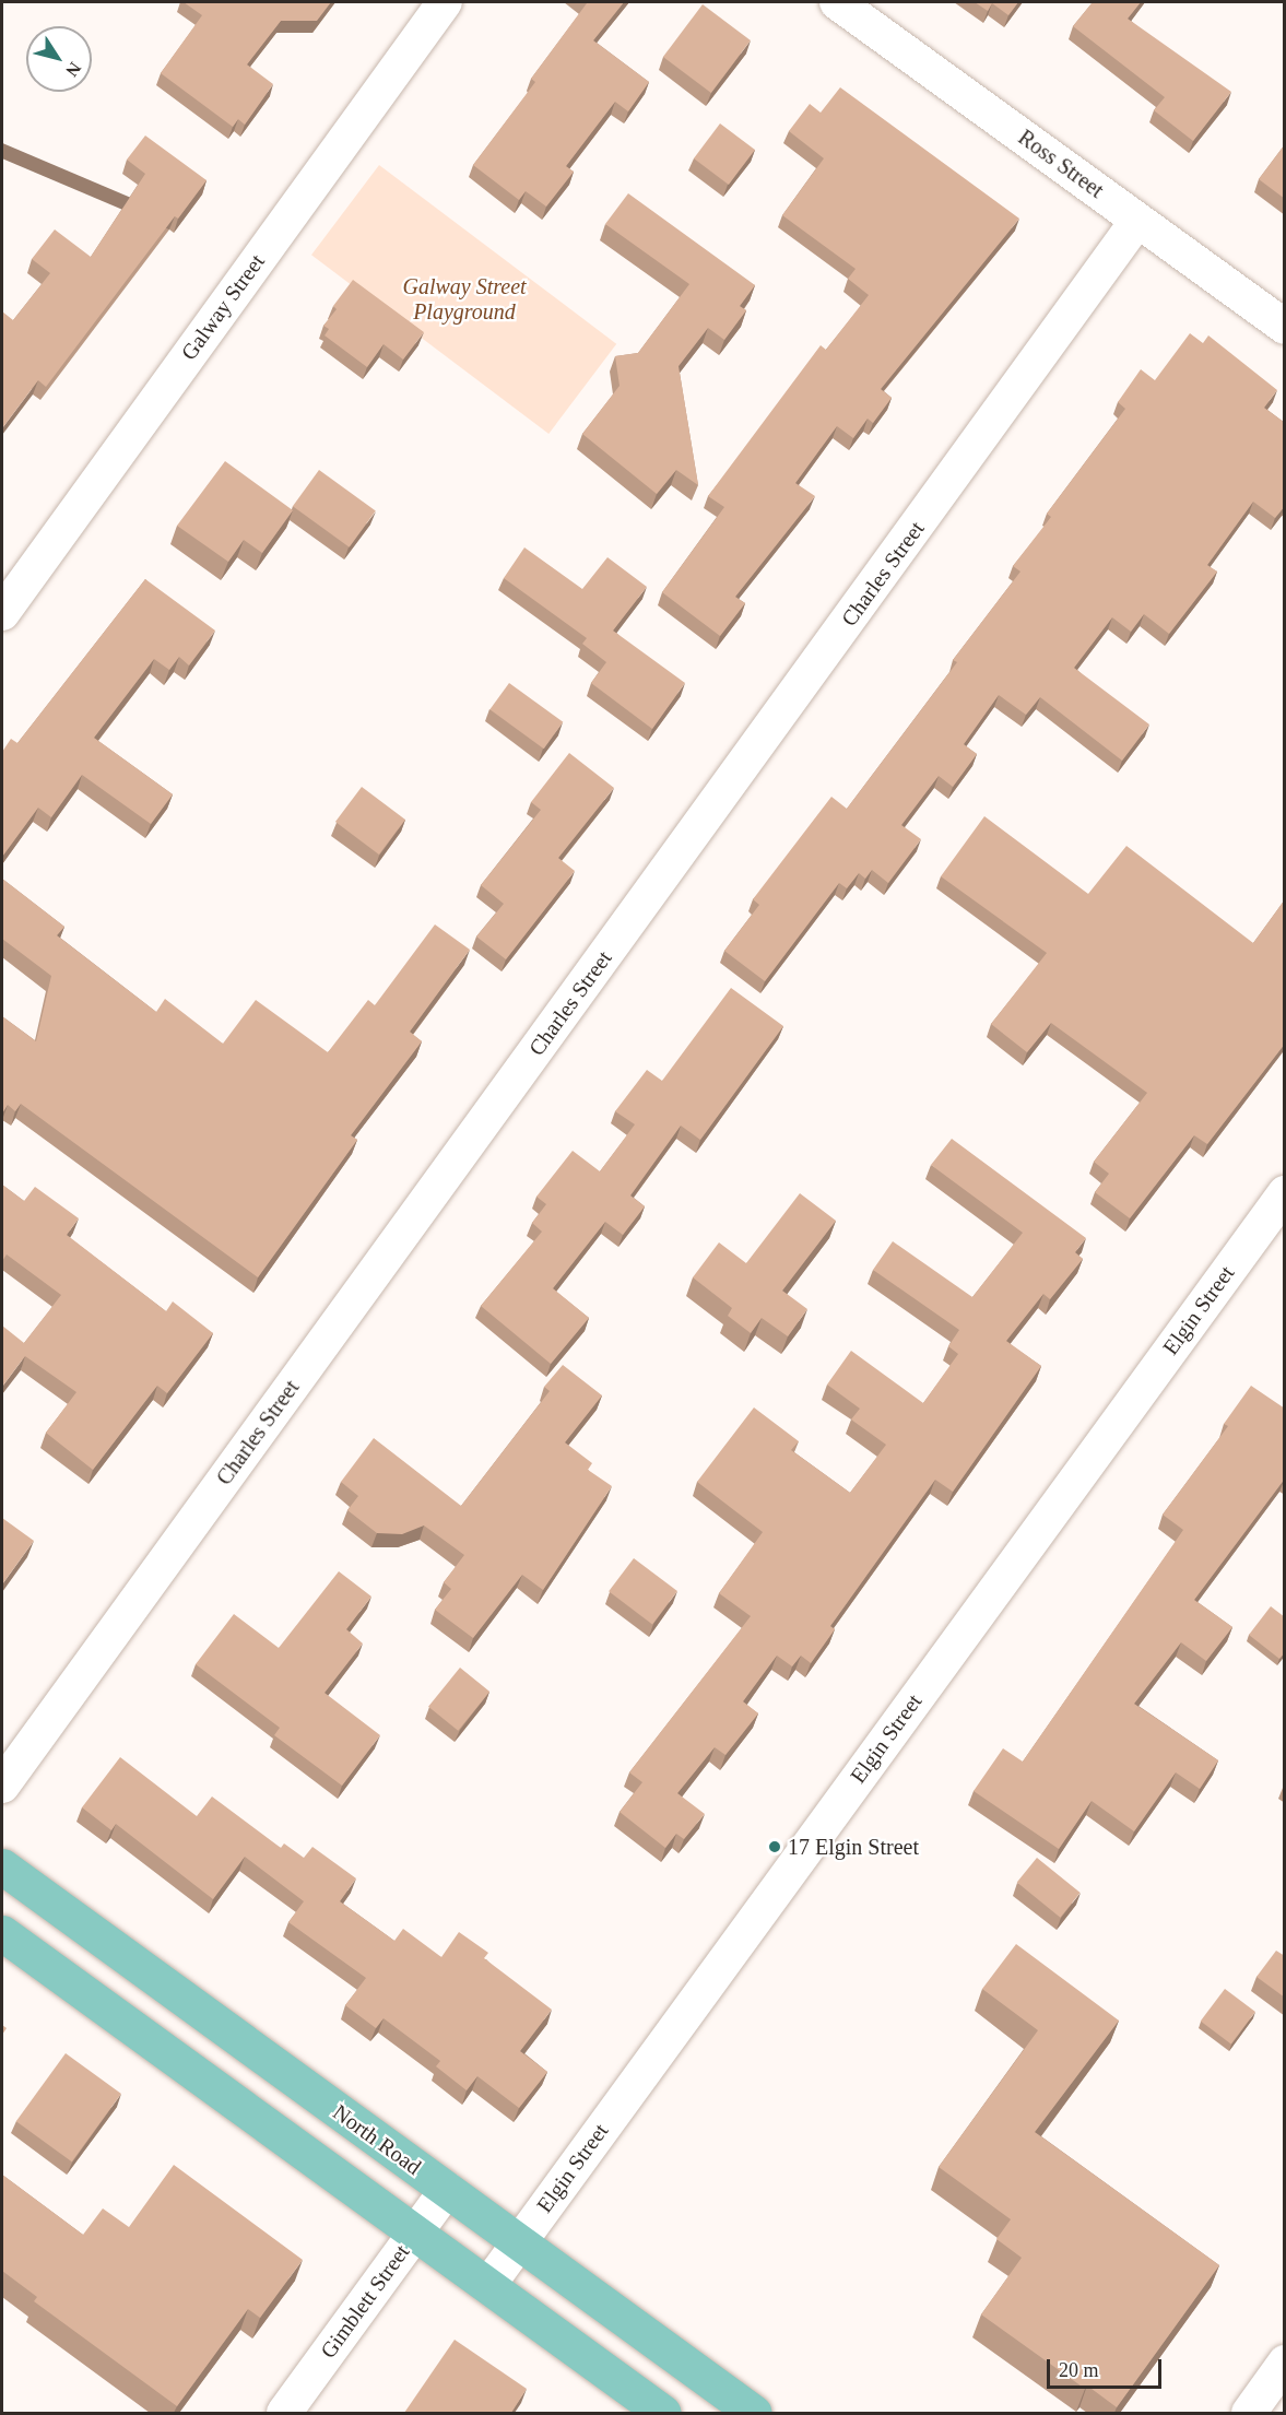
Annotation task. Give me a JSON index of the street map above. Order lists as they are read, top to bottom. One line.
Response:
{"streets":{"main road":["North Road"],"street":["Ross Street","Galway Street","Charles Street","Elgin Street","Gimblett Street"]},"crossings":[["Ross Street","Charles Street"],["Elgin Street","North Road"],["North Road","Gimblett Street"]],"parks":["Galway Street Playground"],"places":["17 Elgin Street"],"scale_bar":"20 m","north":"bottom right"}
